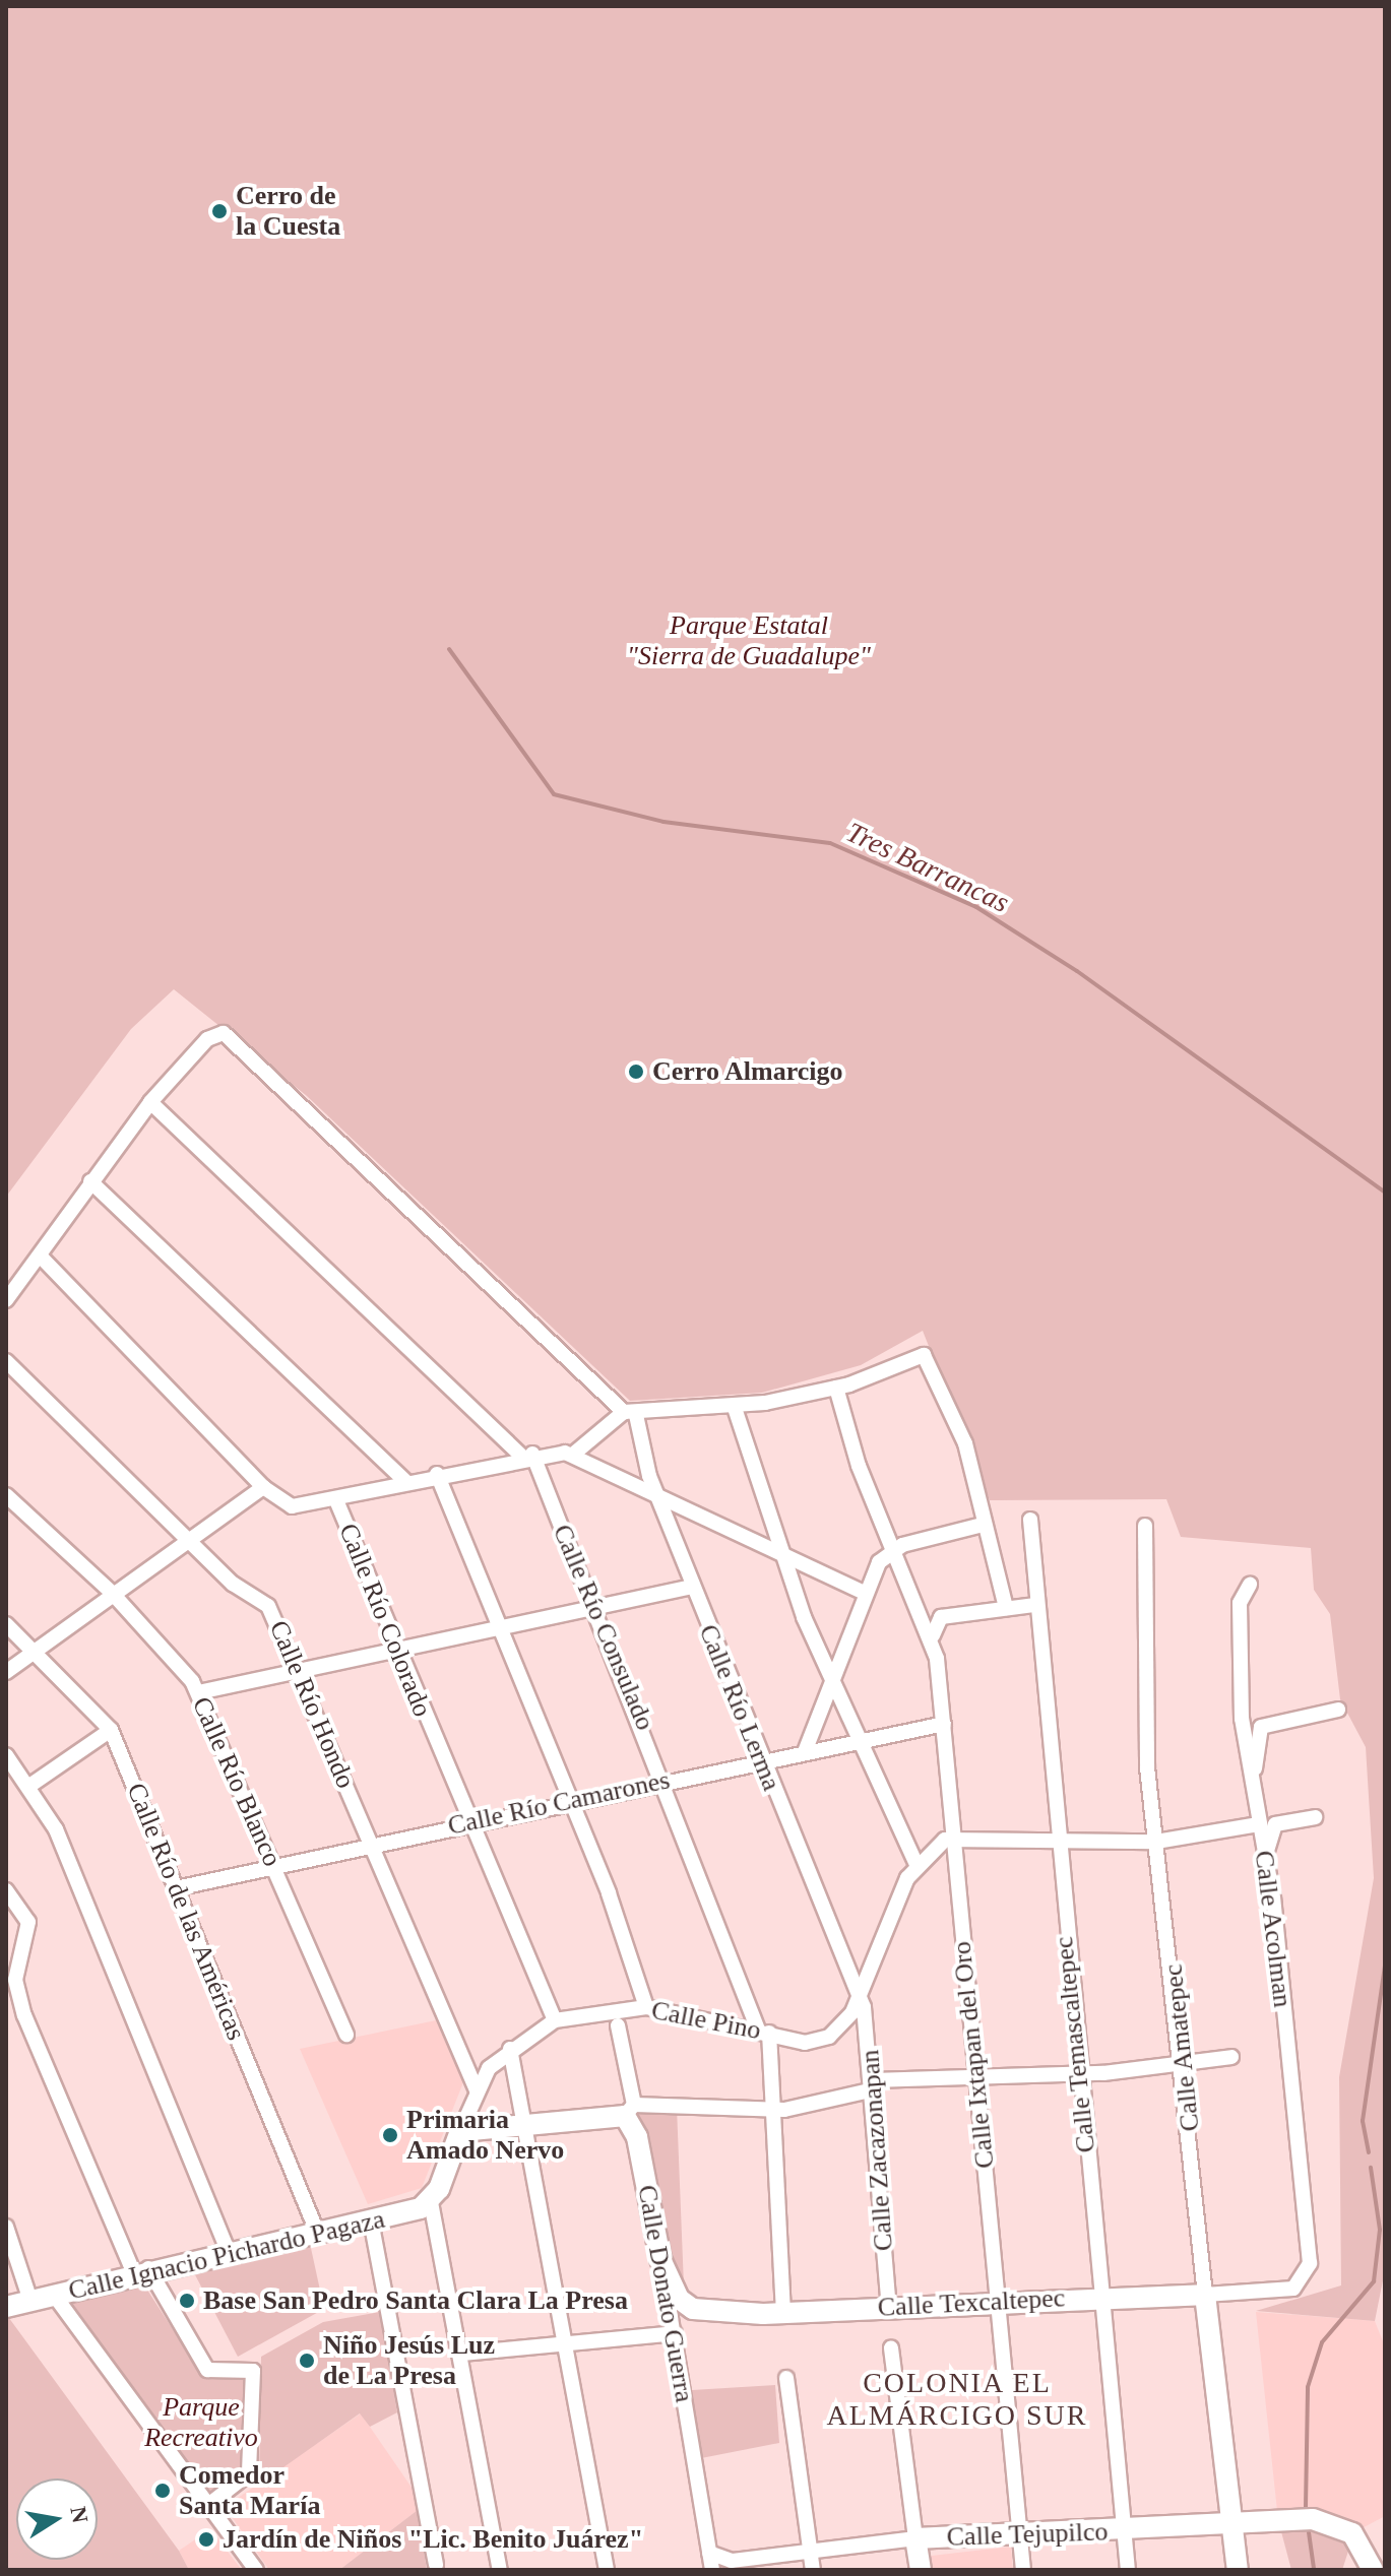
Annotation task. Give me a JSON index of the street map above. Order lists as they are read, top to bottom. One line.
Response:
{"streets":{"street":["Calle Río Colorado","Calle Río Consulado","Calle Río Hondo","Calle Río Lerma","Calle Río Blanco","Calle Río Camarones","Calle Río de las Américas","Calle Acolman","Calle Pino","Calle Temascaltepec","Calle Amatepec","Calle Ixtapan del Oro","Calle Zacazonapan","Calle Ignacio Pichardo Pagaza","Calle Donato Guerra","Calle Texcaltepec","Calle Tejupilco"]},"crossings":[["Calle Río Colorado","Calle Río Camarones"],["Calle Río Colorado","Calle Pino"],["Calle Río Consulado","Calle Río Camarones"],["Calle Río Consulado","Calle Pino"],["Calle Río Consulado","Calle Texcaltepec"],["Calle Río Hondo","Calle Río Camarones"],["Calle Río Hondo","Calle Pino"],["Calle Río Lerma","Calle Río Camarones"],["Calle Río Lerma","Calle Pino"],["Calle Río Lerma","Calle Zacazonapan"],["Calle Río Blanco","Calle Río Camarones"],["Calle Río Camarones","Calle Río de las Américas"],["Calle Río Camarones","Calle Ixtapan del Oro"],["Calle Río de las Américas","Calle Ignacio Pichardo Pagaza"],["Calle Acolman","Calle Texcaltepec"],["Calle Pino","Calle Ixtapan del Oro"],["Calle Pino","Calle Zacazonapan"],["Calle Pino","Calle Ignacio Pichardo Pagaza"],["Calle Temascaltepec","Calle Texcaltepec"],["Calle Temascaltepec","Calle Tejupilco"],["Calle Amatepec","Calle Texcaltepec"],["Calle Amatepec","Calle Tejupilco"],["Calle Ixtapan del Oro","Calle Texcaltepec"],["Calle Ixtapan del Oro","Calle Tejupilco"],["Calle Zacazonapan","Calle Texcaltepec"],["Calle Donato Guerra","Calle Texcaltepec"],["Calle Donato Guerra","Calle Tejupilco"]],"districts":["COLONIA EL ALMÁRCIGO SUR"],"water":["Tres Barrancas"],"parks":["Parque Estatal \"Sierra de Guadalupe\"","Parque Recreativo"],"places":["Cerro de la Cuesta","Cerro Almarcigo","Primaria Amado Nervo","Base San Pedro Santa Clara La Presa","Niño Jesús Luz de La Presa","Comedor Santa María","Jardín de Niños \"Lic. Benito Juárez\""],"north":"right"}
